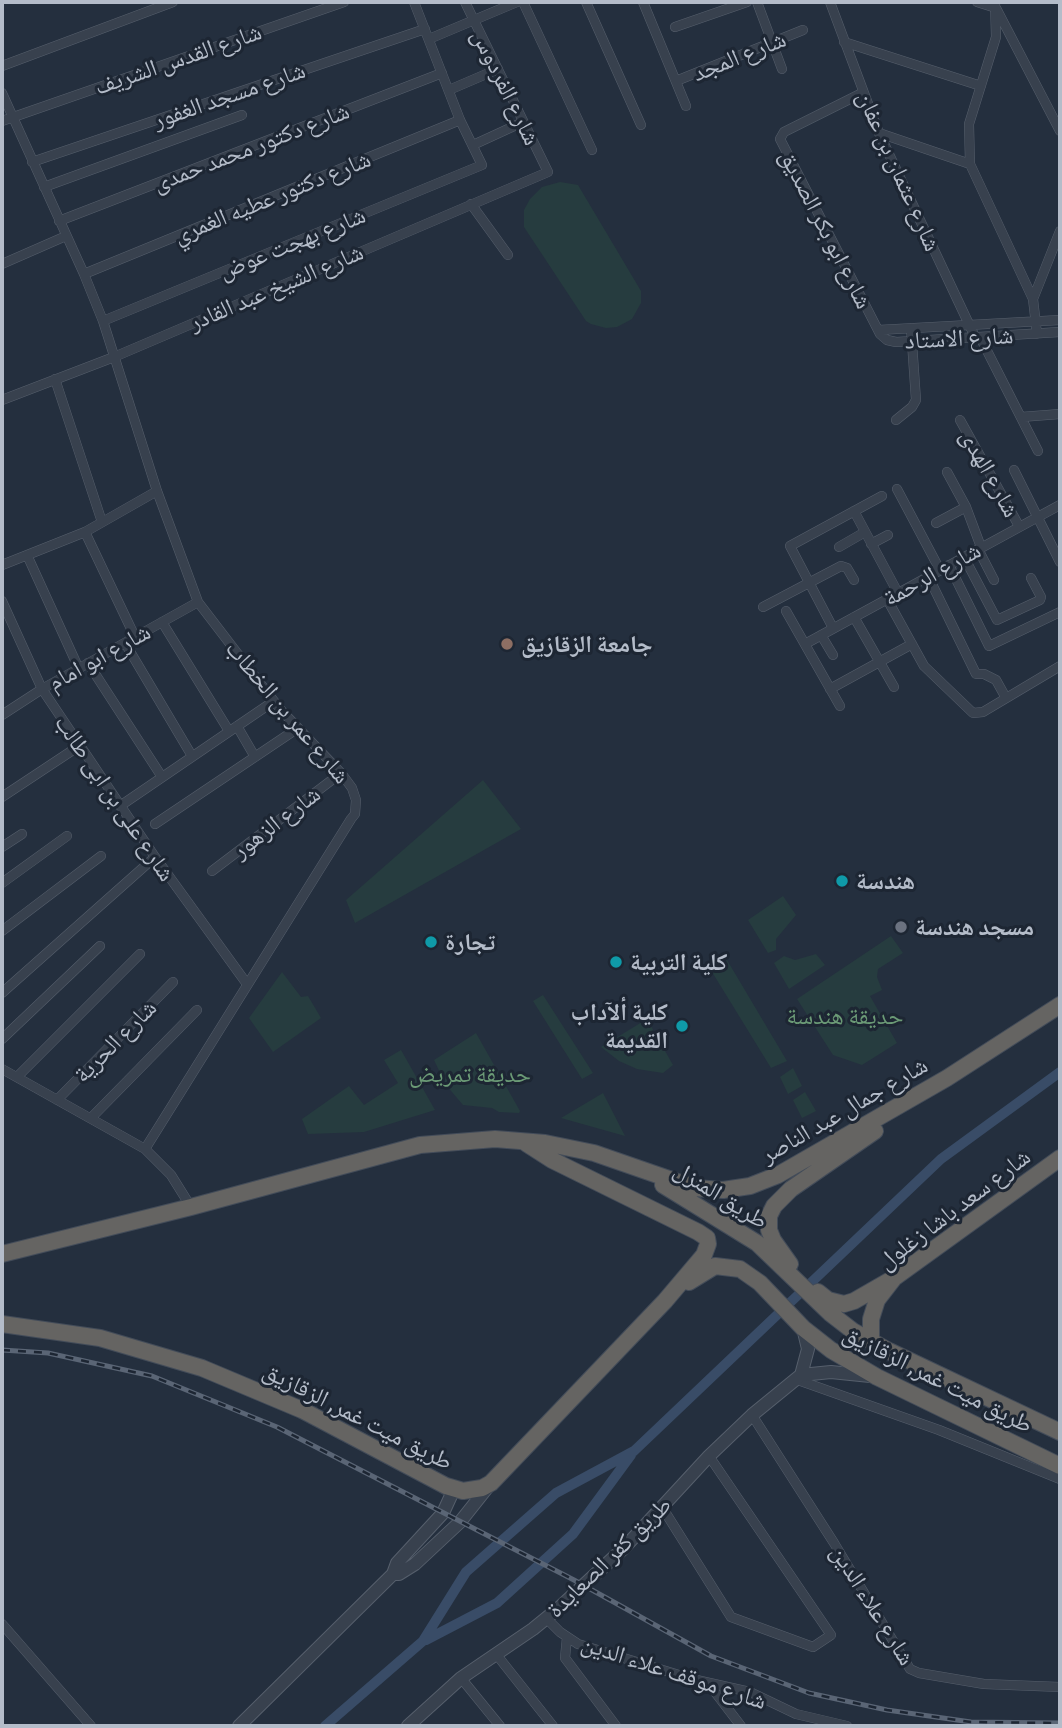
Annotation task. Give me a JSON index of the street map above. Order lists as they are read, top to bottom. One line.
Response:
{"streets":{"highway":["شارع جمال عبد الناصر","طريق المنزل","شارع سعد باشا زغلول","طريق ميت غمر, الزقازيق"],"street":["شارع المجد","شارع القدس الشريف","شارع الفردوس","شارع مسجد الغفور","شارع دكتور محمد حمدى","شارع عثمان بن عفان","شارع دكتور عطيه الغمري","شارع ابو بكر الصديق","شارع بهجت عوض","شارع الشيخ عبد القادر","شارع الاستاد","شارع الهدى","شارع الرحمة","شارع ابو امام","شارع عمر بن الخطاب","شارع على بن ابى طالب","شارع الزهور","شارع الحرية","طريق كفر الصعايدة","شارع علاء الدين","شارع موقف علاء الدين"]},"crossings":[["شارع القدس الشريف","شارع عمر بن الخطاب"],["شارع الفردوس","شارع الشيخ عبد القادر"],["شارع مسجد الغفور","شارع عمر بن الخطاب"],["شارع دكتور محمد حمدى","شارع عمر بن الخطاب"],["شارع عثمان بن عفان","شارع ابو بكر الصديق"],["شارع عثمان بن عفان","شارع الاستاد"],["شارع دكتور عطيه الغمري","شارع عمر بن الخطاب"],["شارع ابو بكر الصديق","شارع الاستاد"],["شارع بهجت عوض","شارع عمر بن الخطاب"],["شارع الشيخ عبد القادر","شارع عمر بن الخطاب"],["شارع الهدى","شارع الرحمة"],["شارع ابو امام","شارع عمر بن الخطاب"],["شارع ابو امام","شارع على بن ابى طالب"],["شارع عمر بن الخطاب","شارع على بن ابى طالب"],["شارع عمر بن الخطاب","شارع الزهور"],["شارع جمال عبد الناصر","طريق المنزل"],["طريق المنزل","طريق ميت غمر, الزقازيق"],["شارع سعد باشا زغلول","طريق ميت غمر, الزقازيق"],["طريق كفر الصعايدة","شارع علاء الدين"],["طريق كفر الصعايدة","شارع موقف علاء الدين"]],"parks":["حديقة هندسة","حديقة تمريض"],"places":["جامعة الزقازيق","هندسة","مسجد هندسة","تجارة","كلية التربية","كلية ألآداب القديمة"]}
